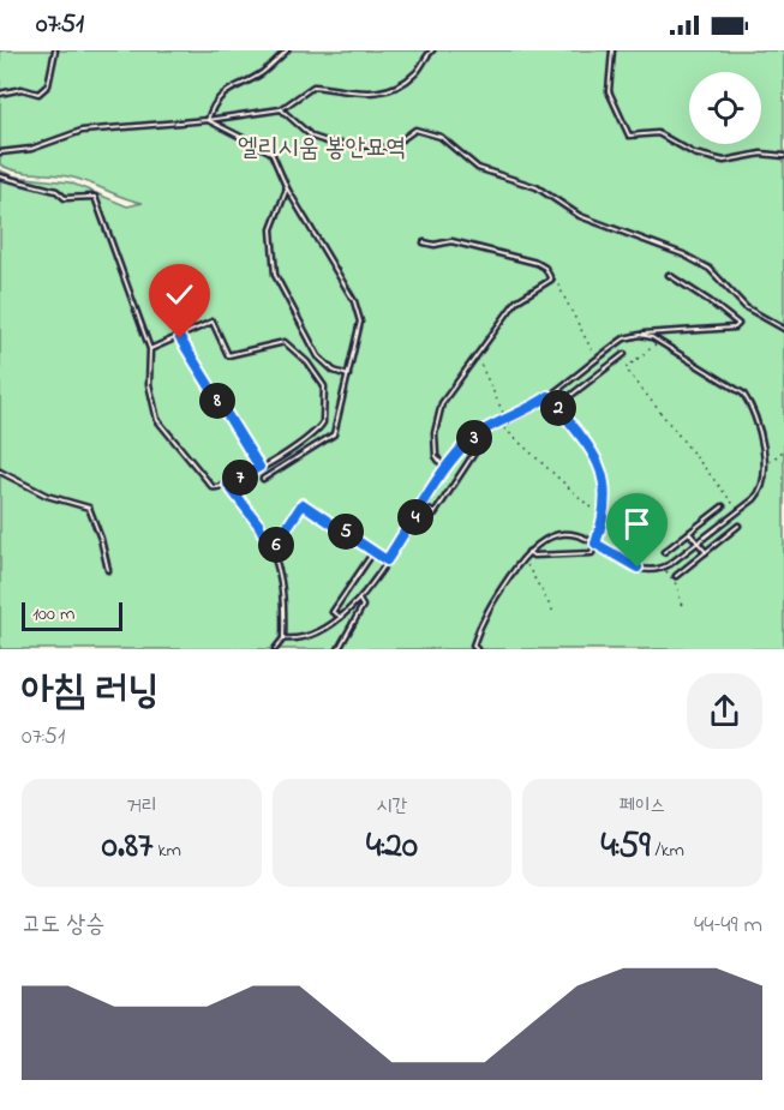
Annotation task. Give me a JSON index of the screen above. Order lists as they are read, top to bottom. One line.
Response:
{"parks":["엘리시움 봉안묘역"],"scale_bar":"100 m","page":{"status":"07:51","pins":["8","2","3","7","4","5","6"],"scale":"100 m","heading":["아침 러닝","07:51"],"stats":[["거리","0.87 km"],["시간","4:20"],["페이스","4:59 /km"]],"chart":["고도 상승","44–49 m"]}}
